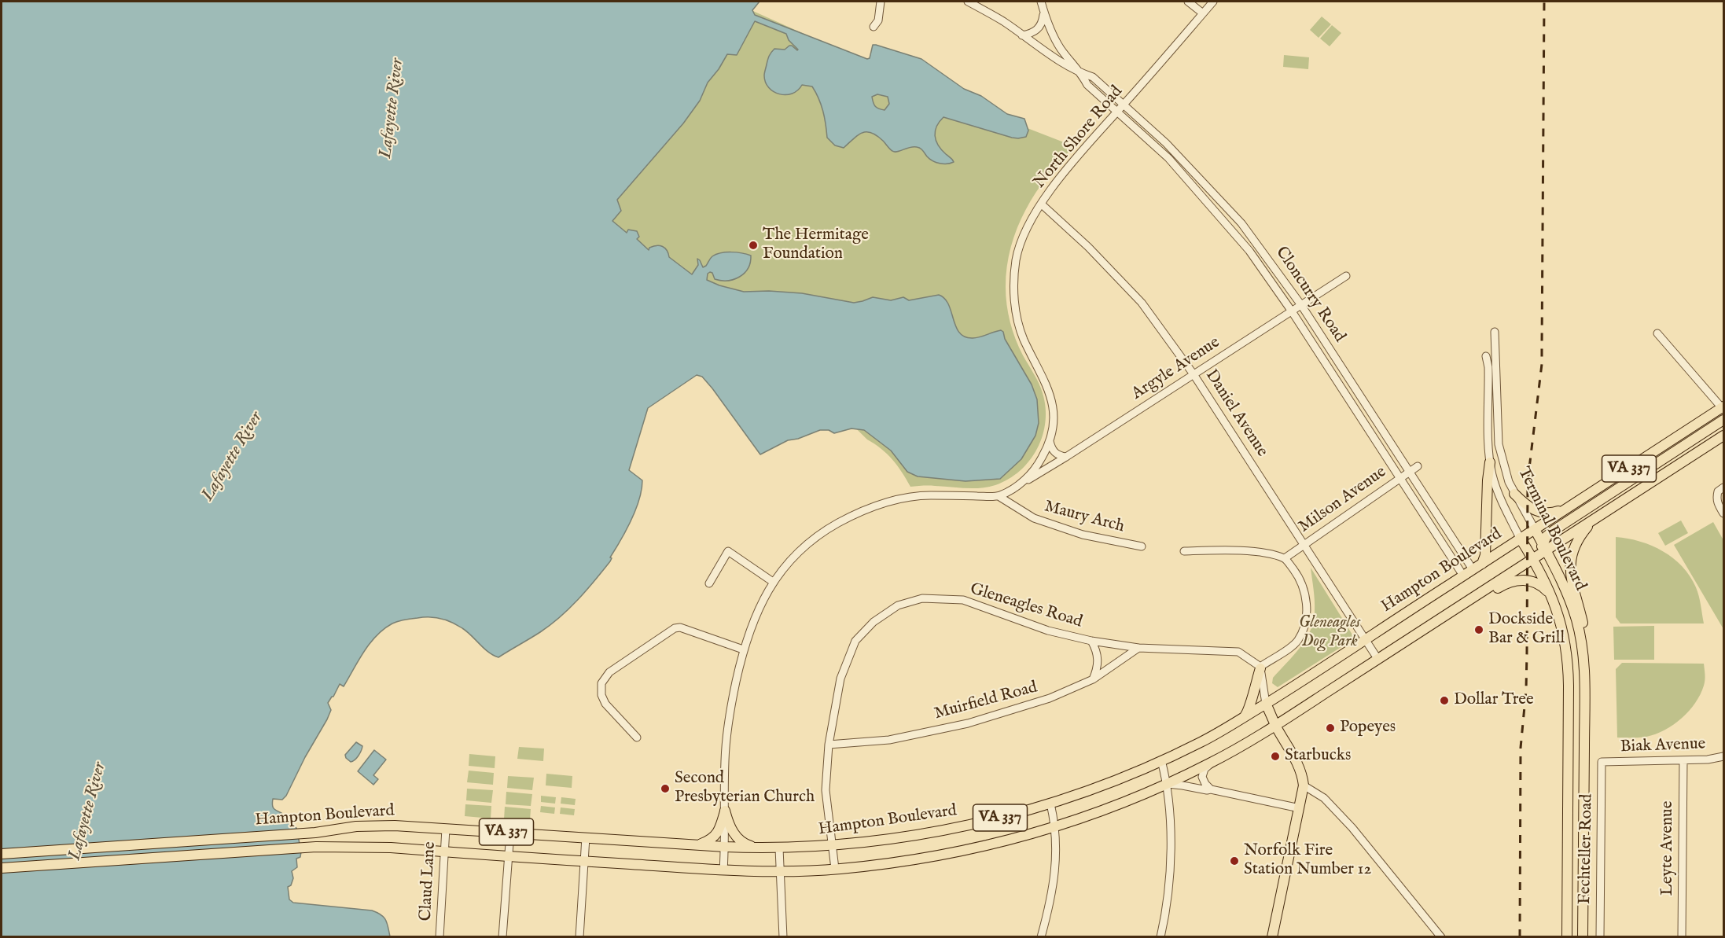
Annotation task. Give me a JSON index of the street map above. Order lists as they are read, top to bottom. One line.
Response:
{"streets":{"main road":["VA 337","Terminal Boulevard","Hampton Boulevard"],"street":["North Shore Road","Cloncurry Road","Argyle Avenue","Daniel Avenue","Milson Avenue","Maury Arch","Gleneagles Road","Muirfield Road","Biak Avenue","Leyte Avenue","Fechteller Road","Claud Lane"]},"crossings":[["North Shore Road","Cloncurry Road"],["North Shore Road","Argyle Avenue"],["North Shore Road","Daniel Avenue"],["North Shore Road","Maury Arch"],["North Shore Road","Hampton Boulevard"],["Cloncurry Road","Argyle Avenue"],["Cloncurry Road","Milson Avenue"],["Cloncurry Road","Hampton Boulevard"],["Argyle Avenue","Daniel Avenue"],["Daniel Avenue","Milson Avenue"],["Daniel Avenue","Hampton Boulevard"],["Terminal Boulevard","Hampton Boulevard"],["Hampton Boulevard","Gleneagles Road"],["Hampton Boulevard","Claud Lane"],["Gleneagles Road","Muirfield Road"],["Biak Avenue","Leyte Avenue"],["Biak Avenue","Fechteller Road"]],"water":["Lafayette River"],"parks":["Gleneagles Dog Park"],"places":["The Hermitage Foundation","Dockside Bar & Grill","Dollar Tree","Popeyes","Starbucks","Second Presbyterian Church","Norfolk Fire Station Number 12"]}
